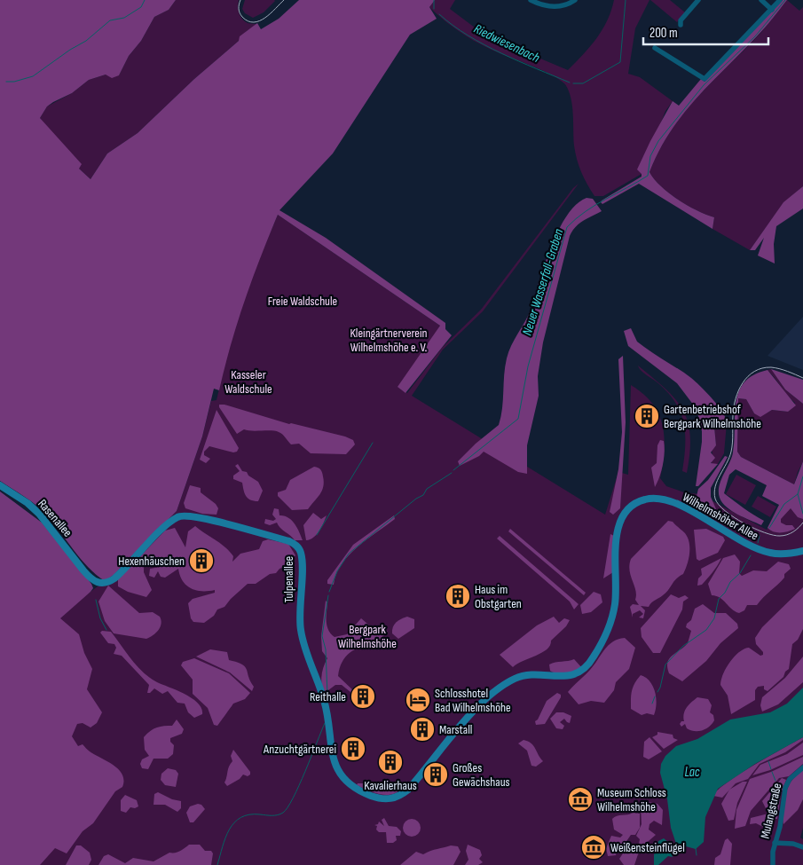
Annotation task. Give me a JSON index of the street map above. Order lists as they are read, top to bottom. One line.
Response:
{"streets":{"main road":["Wilhelmshöher Allee","Rasenallee","Tulpenallee"],"street":["Mulangstraße"]},"crossings":[["Wilhelmshöher Allee","Tulpenallee"],["Rasenallee","Tulpenallee"]],"water":["Riedwiesenbach","Neuer Wasserfall-Graben","Lac"],"parks":["Freie Waldschule","Kleingärtnerverein Wilhelmshöhe e. V.","Kasseler Waldschule","Bergpark Wilhelmshöhe"],"places":{"building":["Gartenbetriebshof Bergpark Wilhelmshöhe","Hexenhäuschen","Haus im Obstgarten","Reithalle","Marstall","Anzuchtgärtnerei","Kavalierhaus","Großes Gewächshaus"],"hotel":["Schlosshotel Bad Wilhelmshöhe"],"museum":["Museum Schloss Wilhelmshöhe","Weißensteinflügel"]},"scale_bar":"200 m"}
